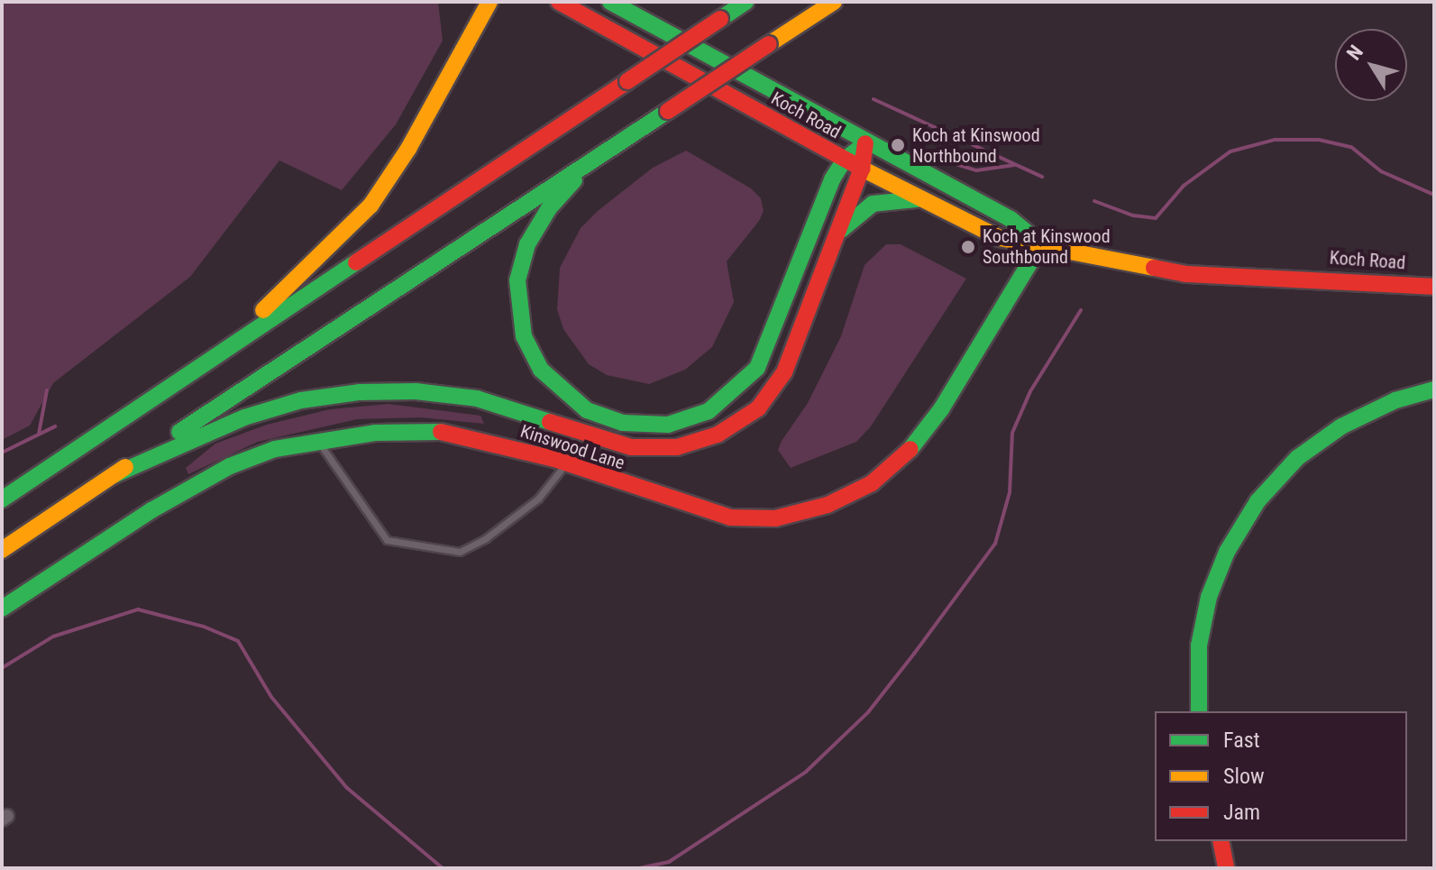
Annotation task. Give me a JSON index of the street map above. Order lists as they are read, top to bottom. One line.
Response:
{"streets":{"main road":["Koch Road","Kinswood Lane"]},"crossings":[["Koch Road","Kinswood Lane"]],"places":["Koch at Kinswood Northbound","Koch at Kinswood Southbound"],"legend":["Fast","Slow","Jam"],"north":"top left"}
